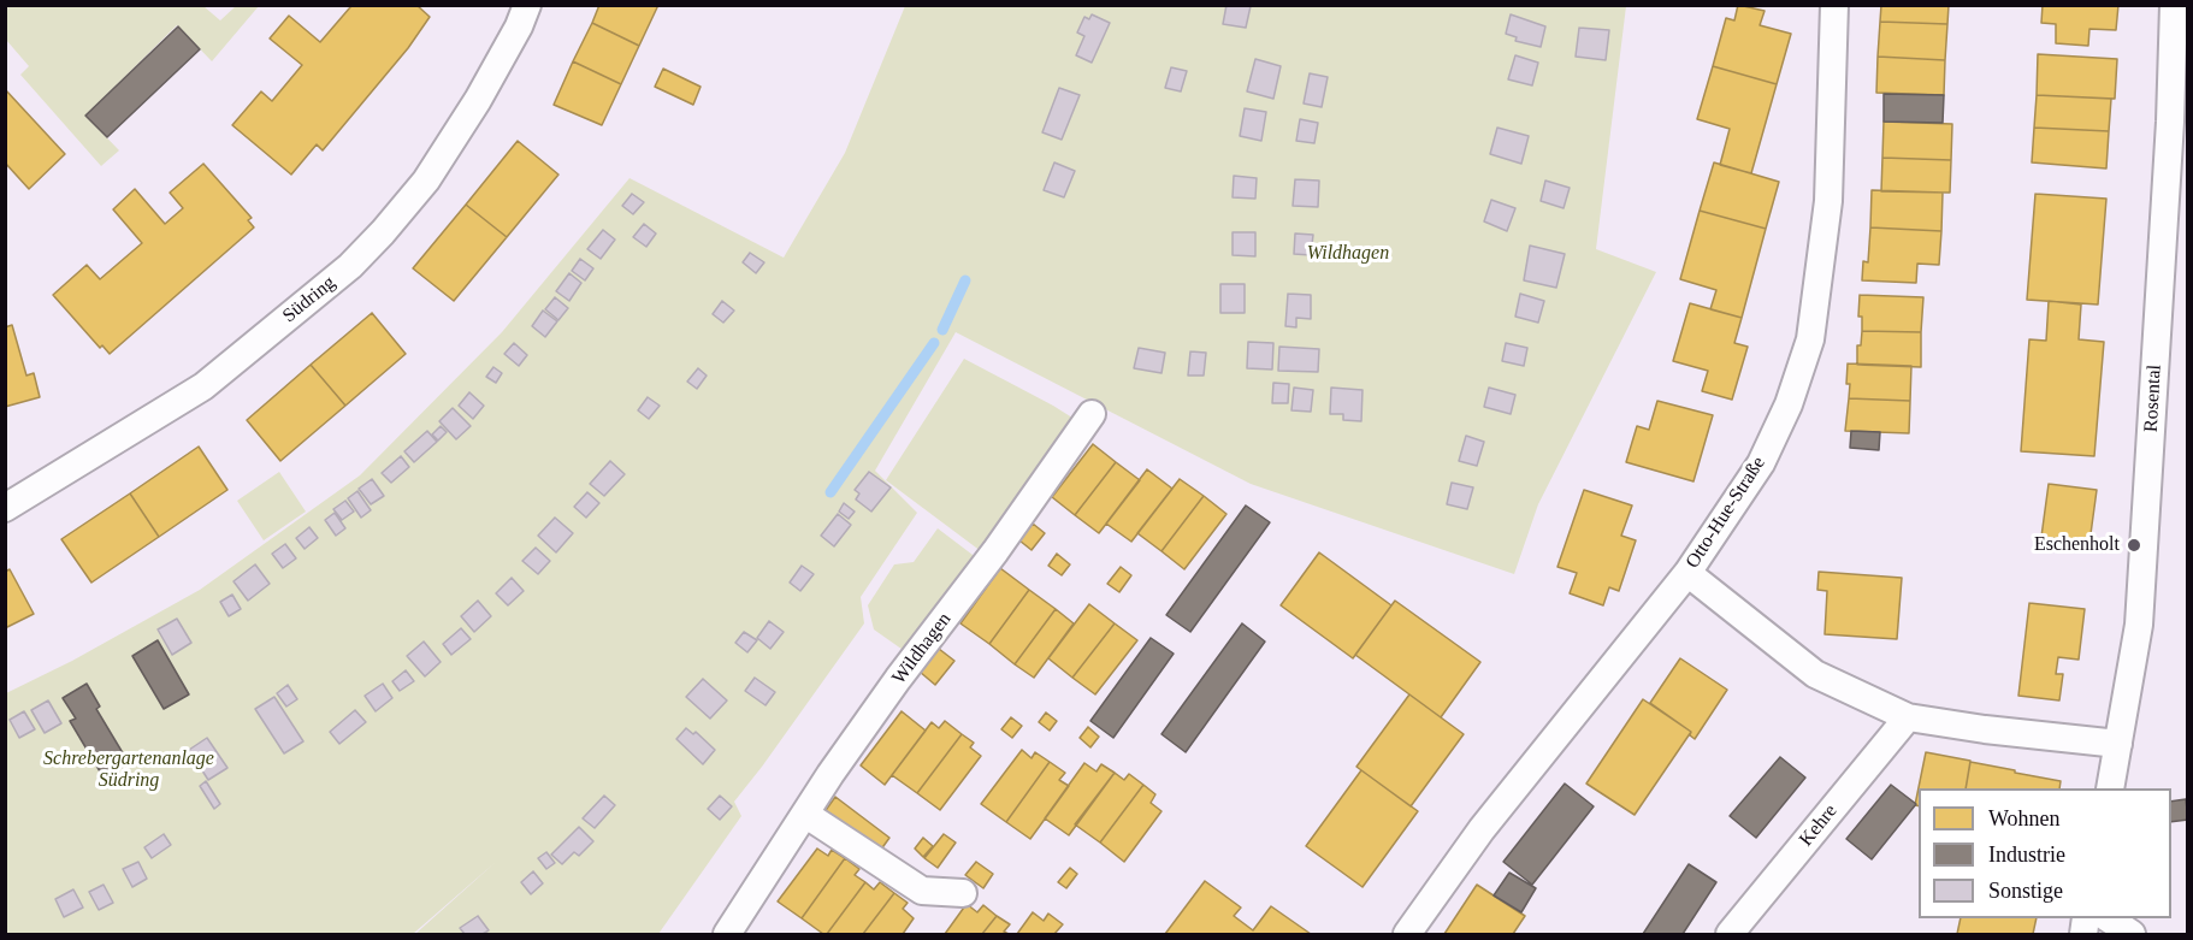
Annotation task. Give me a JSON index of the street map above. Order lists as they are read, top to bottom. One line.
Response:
{"streets":{"street":["Südring","Rosental","Otto-Hue-Straße","Wildhagen","Kehre"]},"parks":["Wildhagen","Schrebergartenanlage Südring"],"places":["Eschenholt"],"legend":["Wohnen","Industrie","Sonstige"]}
